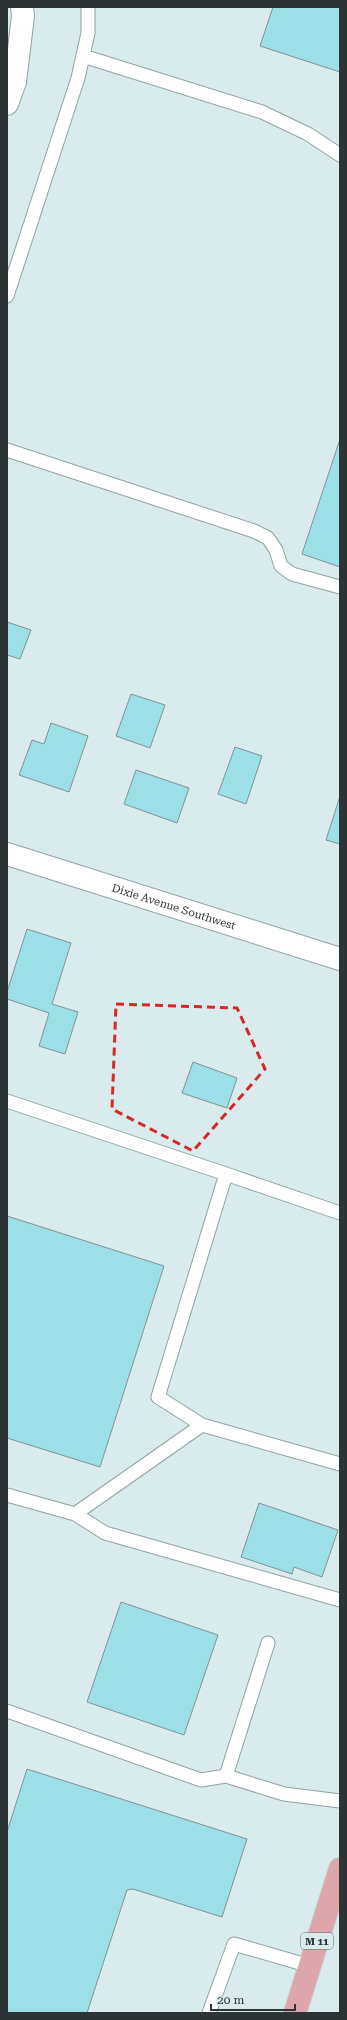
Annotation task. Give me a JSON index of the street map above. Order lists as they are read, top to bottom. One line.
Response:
{"streets":{"main road":["M 11"],"street":["Dixie Avenue Southwest"]},"scale_bar":"20 m"}
